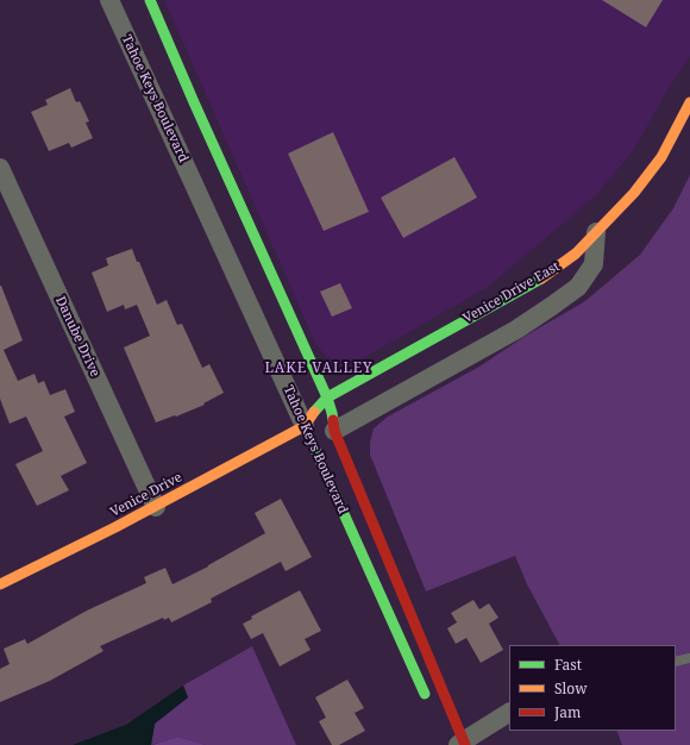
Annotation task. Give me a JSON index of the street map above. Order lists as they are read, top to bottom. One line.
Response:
{"streets":{"street":["Tahoe Keys Boulevard","Venice Drive East","Danube Drive","Venice Drive"]},"crossings":[["Tahoe Keys Boulevard","Venice Drive East"],["Tahoe Keys Boulevard","Venice Drive"],["Venice Drive East","Venice Drive"],["Danube Drive","Venice Drive"]],"districts":["LAKE VALLEY"],"legend":["Fast","Slow","Jam"]}
